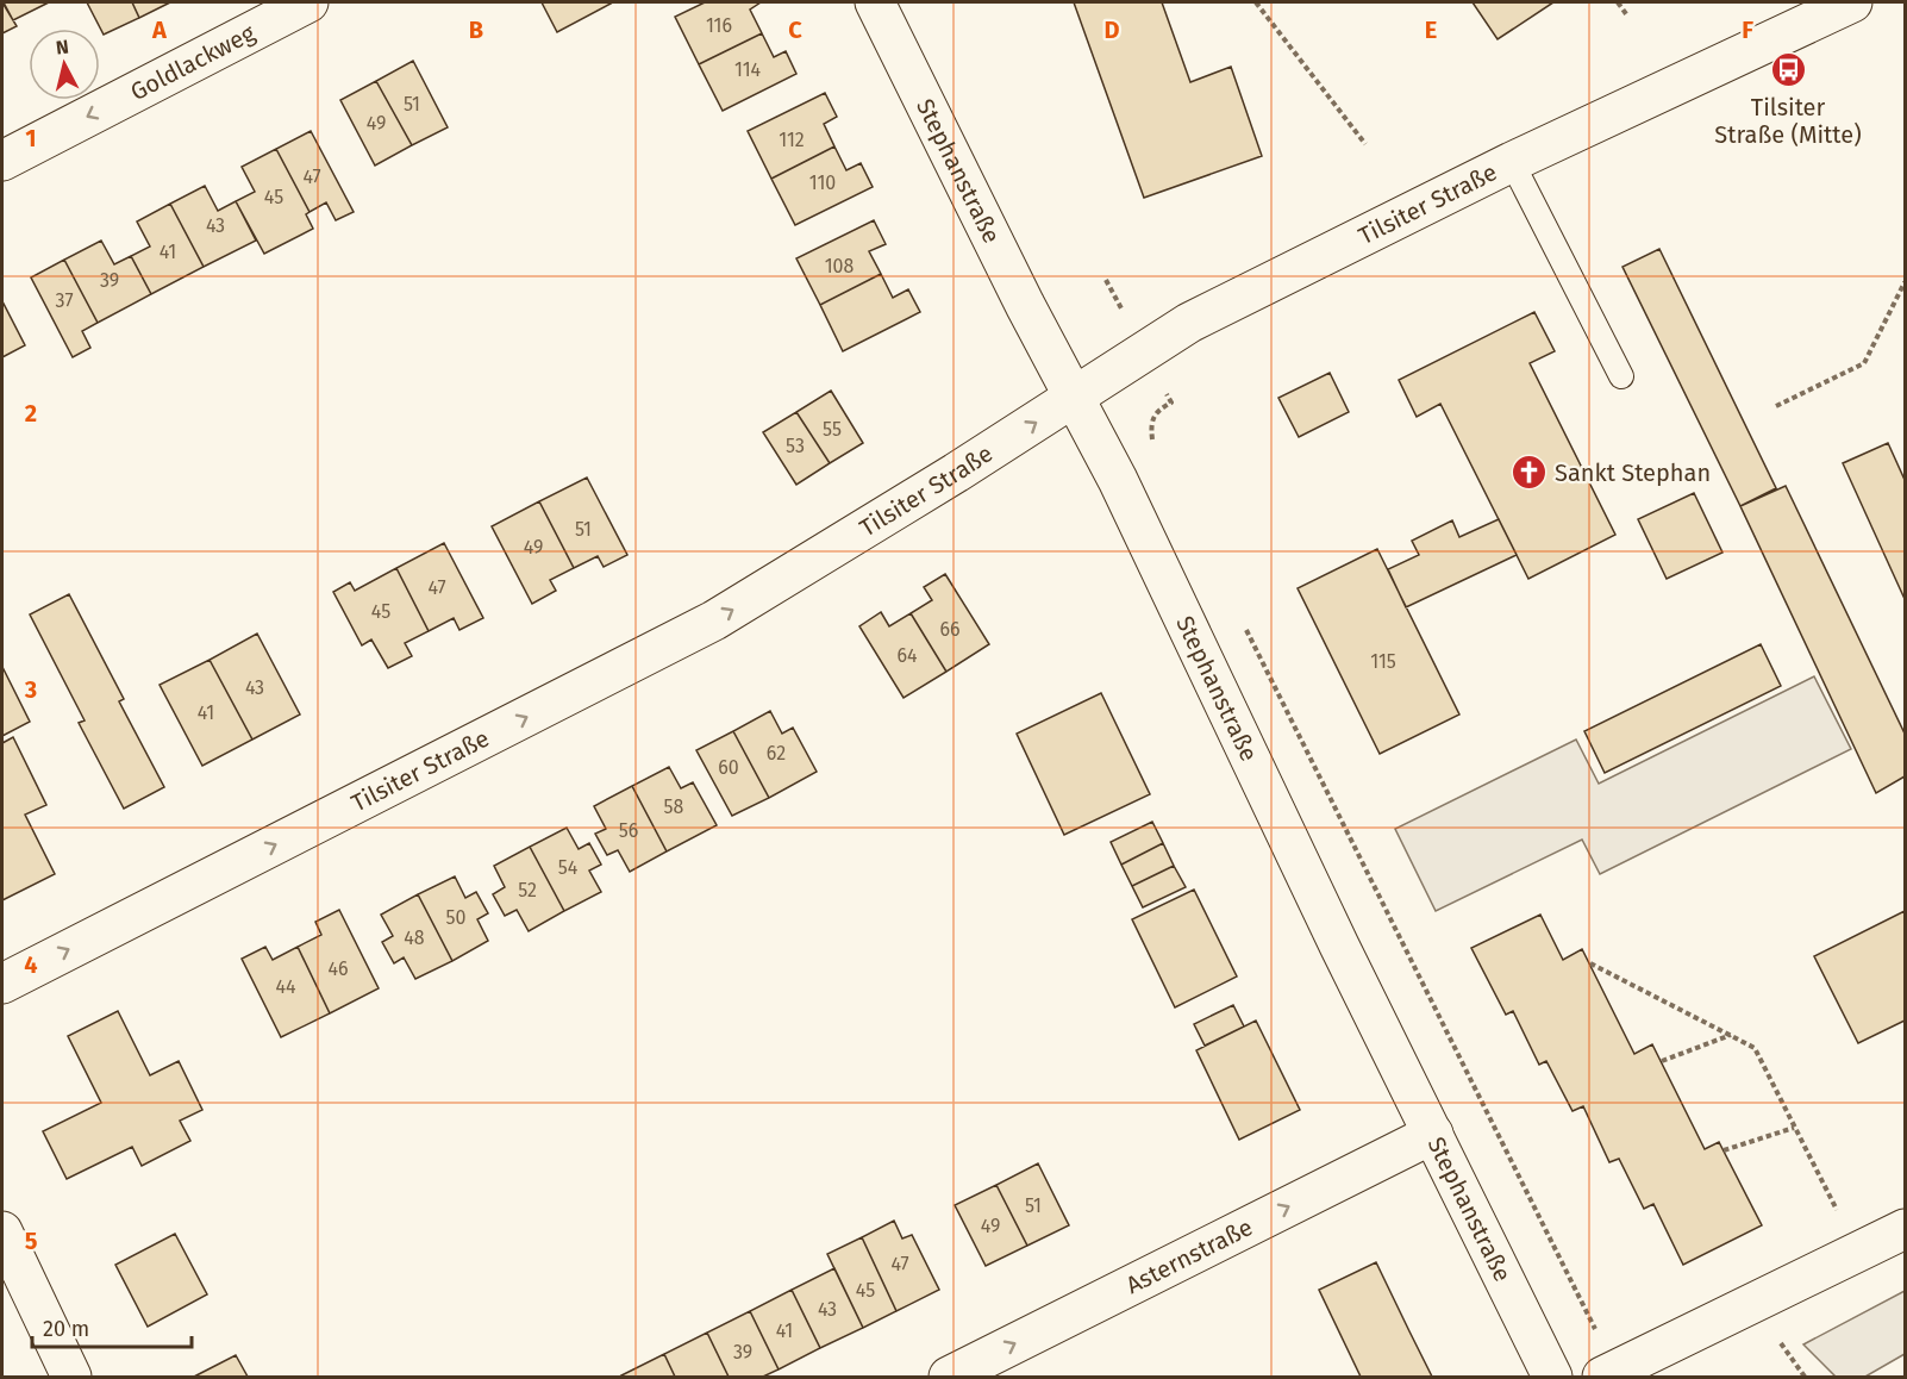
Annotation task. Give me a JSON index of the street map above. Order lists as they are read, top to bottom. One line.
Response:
{"streets":{"street":["Goldlackweg","Stephanstraße","Tilsiter Straße","Asternstraße"]},"crossings":[["Stephanstraße","Tilsiter Straße"],["Stephanstraße","Asternstraße"]],"one_way":["Goldlackweg","Tilsiter Straße","Asternstraße"],"places":{"bus stop":["Tilsiter Straße (Mitte)"],"church":["Sankt Stephan"]},"house_numbers":["116","114","51","49","112","47","110","45","43","41","108","39","37","55","53","51","49","47","45","66","64","115","43","41","62","60","58","56","54","52","50","48","46","44","51","49","47","45","43","41","39"],"scale_bar":"20 m","north":"top","grid":{"columns":["A","B","C","D","E","F"],"rows":["1","2","3","4","5"]}}
